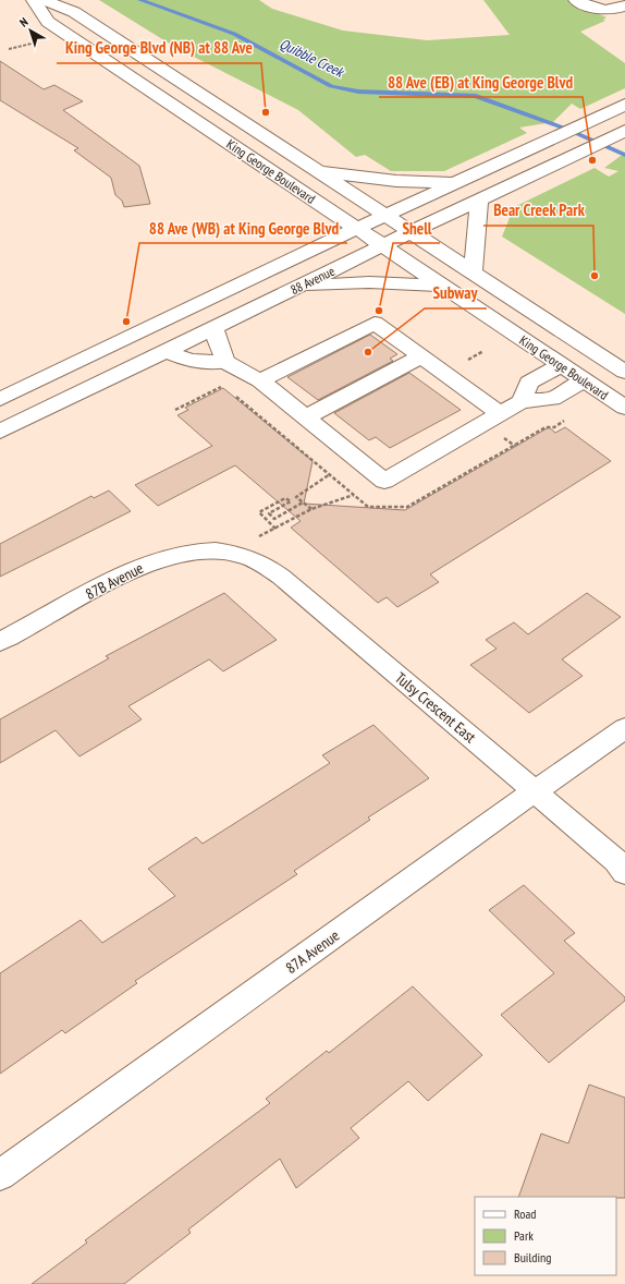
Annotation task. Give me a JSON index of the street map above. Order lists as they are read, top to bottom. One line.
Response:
{"streets":{"main road":["King George Boulevard","88 Avenue","87B Avenue","Tulsy Crescent East","87A Avenue"]},"crossings":[["King George Boulevard","88 Avenue"],["87B Avenue","Tulsy Crescent East"],["Tulsy Crescent East","87A Avenue"]],"water":["Quibble Creek"],"places":["King George Blvd (NB) at 88 Ave","88 Ave (EB) at King George Blvd","Bear Creek Park","Shell","88 Ave (WB) at King George Blvd","Subway"],"legend":["Road","Park","Building"],"north":"top left"}
